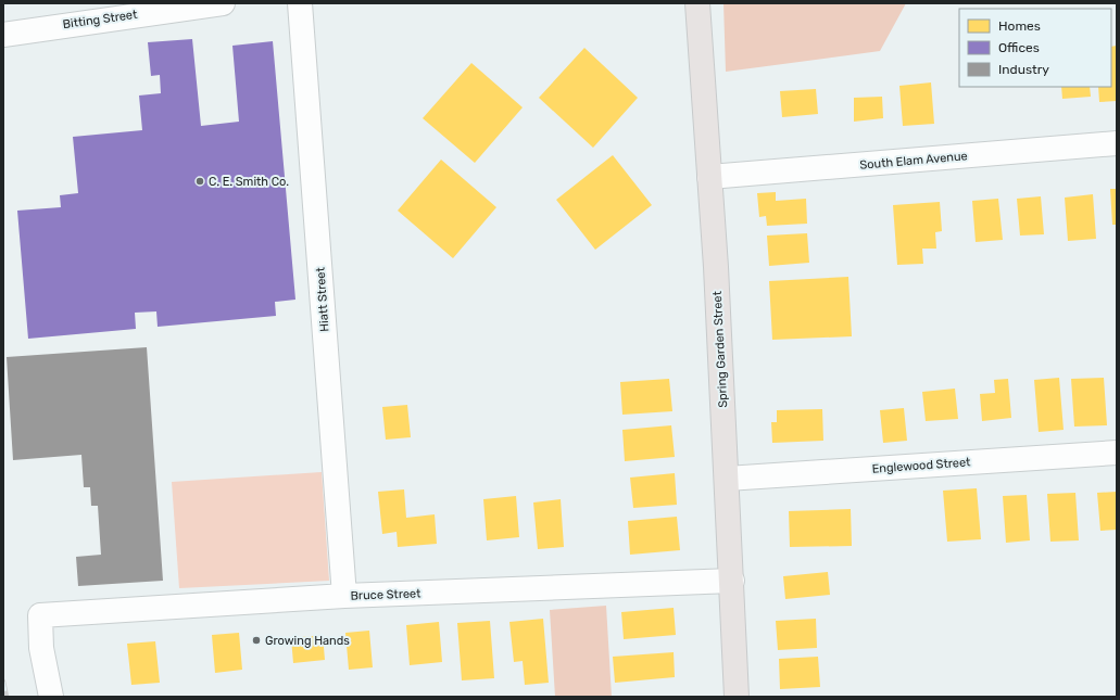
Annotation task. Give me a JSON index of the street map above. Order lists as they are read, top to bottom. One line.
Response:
{"streets":{"main road":["Spring Garden Street"],"street":["Bitting Street","South Elam Avenue","Hiatt Street","Englewood Street","Bruce Street"]},"crossings":[["South Elam Avenue","Spring Garden Street"],["Hiatt Street","Bruce Street"],["Spring Garden Street","Englewood Street"],["Spring Garden Street","Bruce Street"]],"places":["C. E. Smith Co.","Growing Hands"],"legend":["Homes","Offices","Industry"]}
